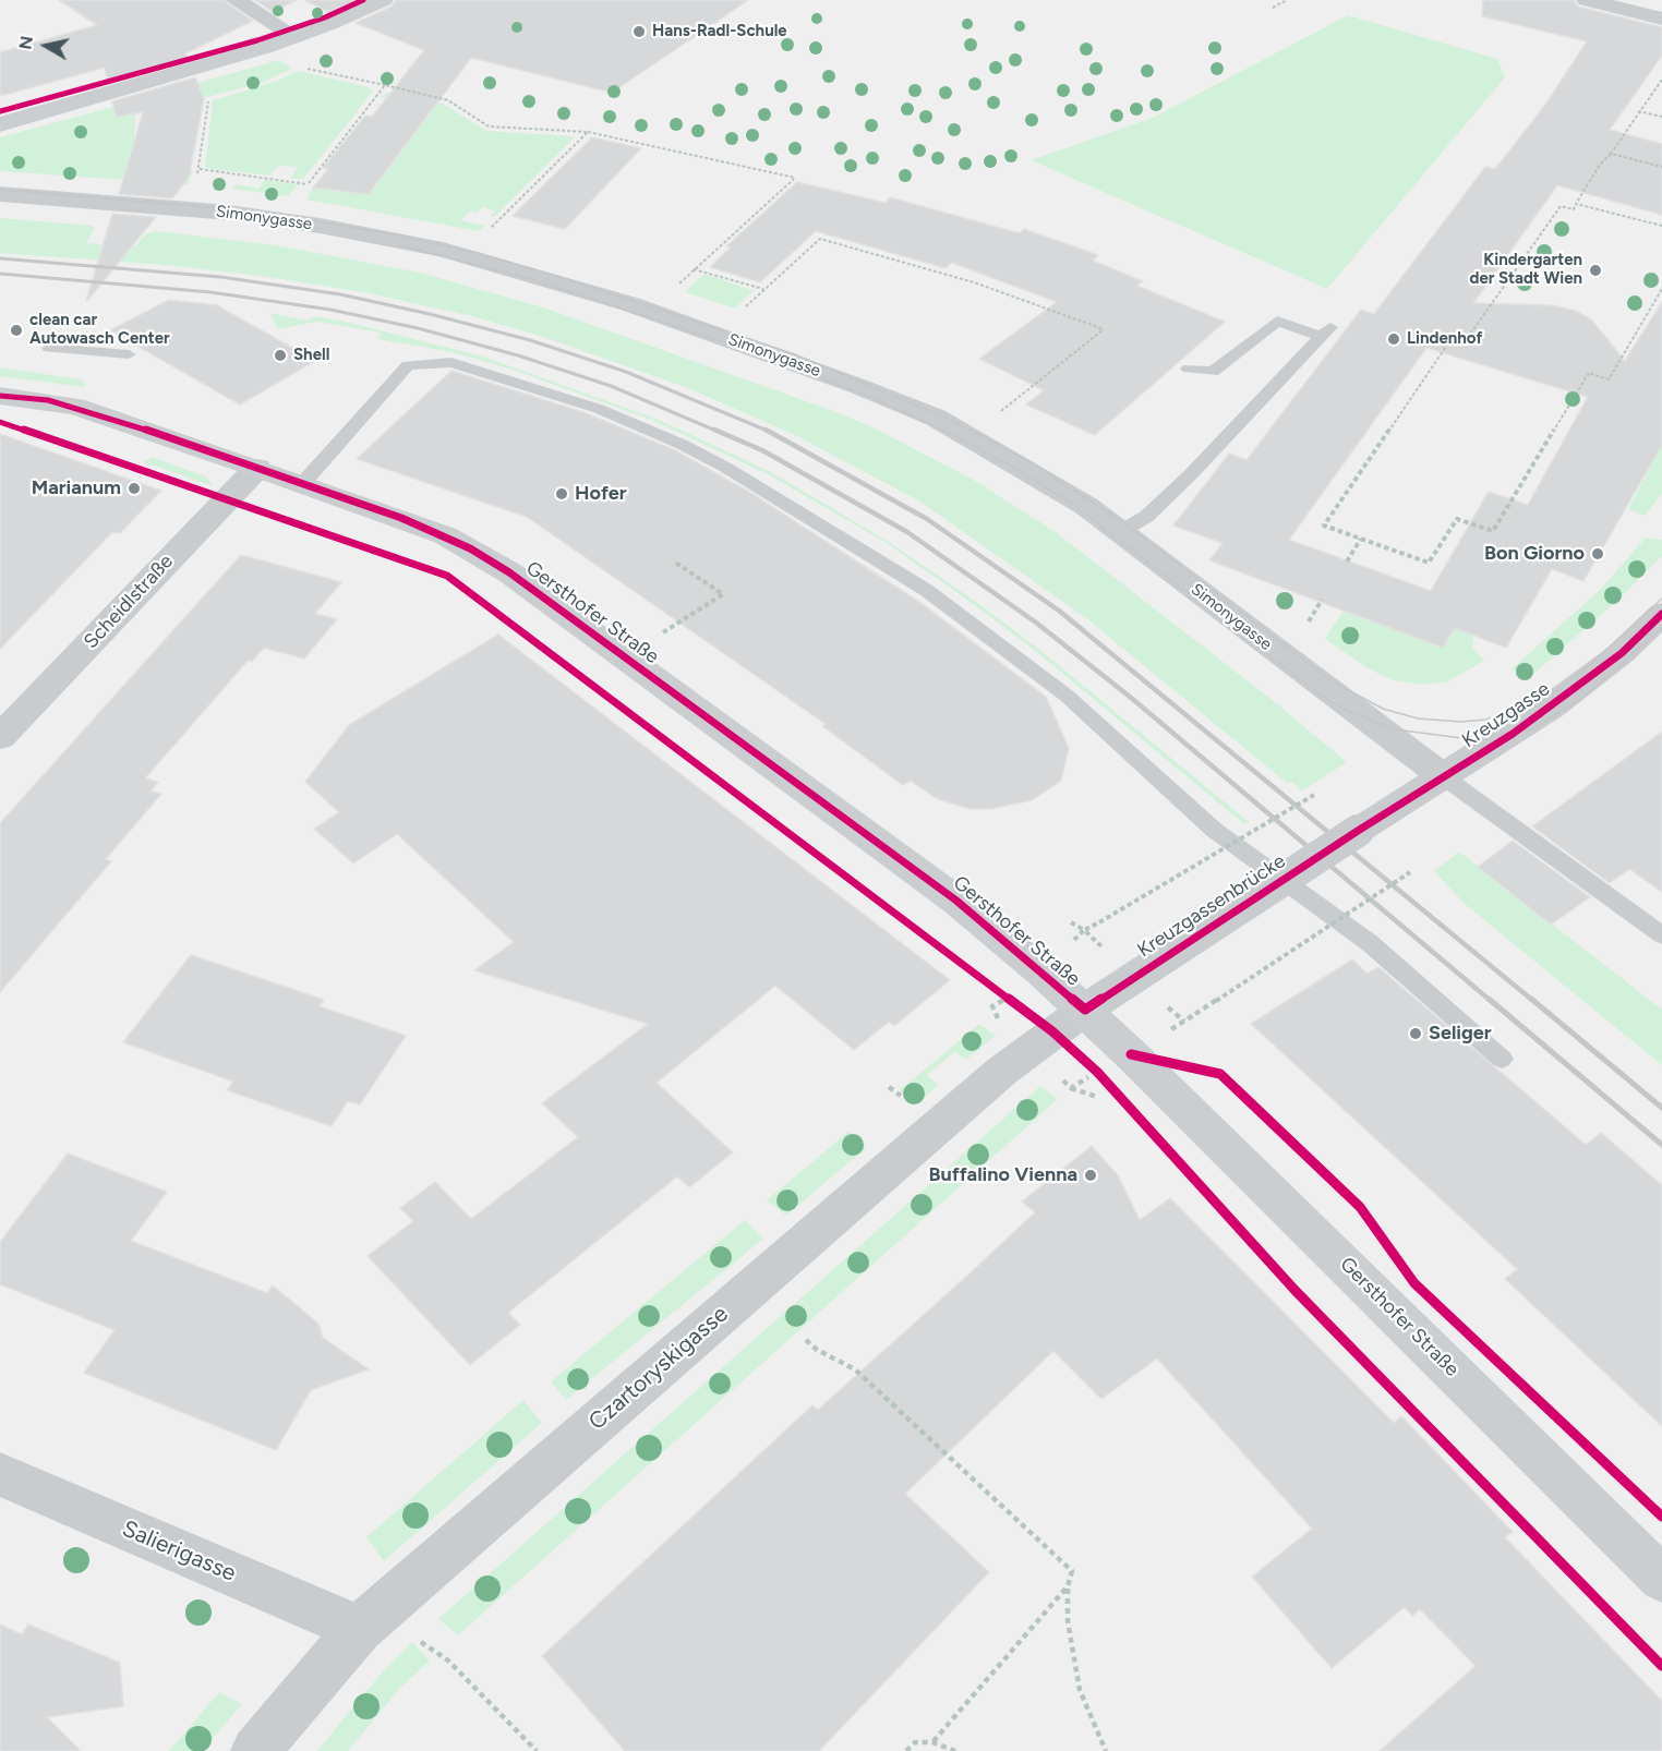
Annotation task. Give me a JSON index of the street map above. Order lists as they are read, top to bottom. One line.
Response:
{"streets":{"main road":["Gersthofer Straße"],"street":["Simonygasse","Scheidlstraße","Kreuzgasse","Kreuzgassenbrücke","Czartoryskigasse","Salierigasse"]},"crossings":[["Simonygasse","Kreuzgasse"],["Scheidlstraße","Gersthofer Straße"],["Gersthofer Straße","Kreuzgassenbrücke"],["Gersthofer Straße","Czartoryskigasse"],["Kreuzgasse","Kreuzgassenbrücke"],["Kreuzgassenbrücke","Czartoryskigasse"],["Czartoryskigasse","Salierigasse"]],"places":["Hans-Radl-Schule","Kindergarten der Stadt Wien","clean car Autowasch Center","Lindenhof","Shell","Marianum","Hofer","Bon Giorno","Seliger","Buffalino Vienna"],"north":"left"}
